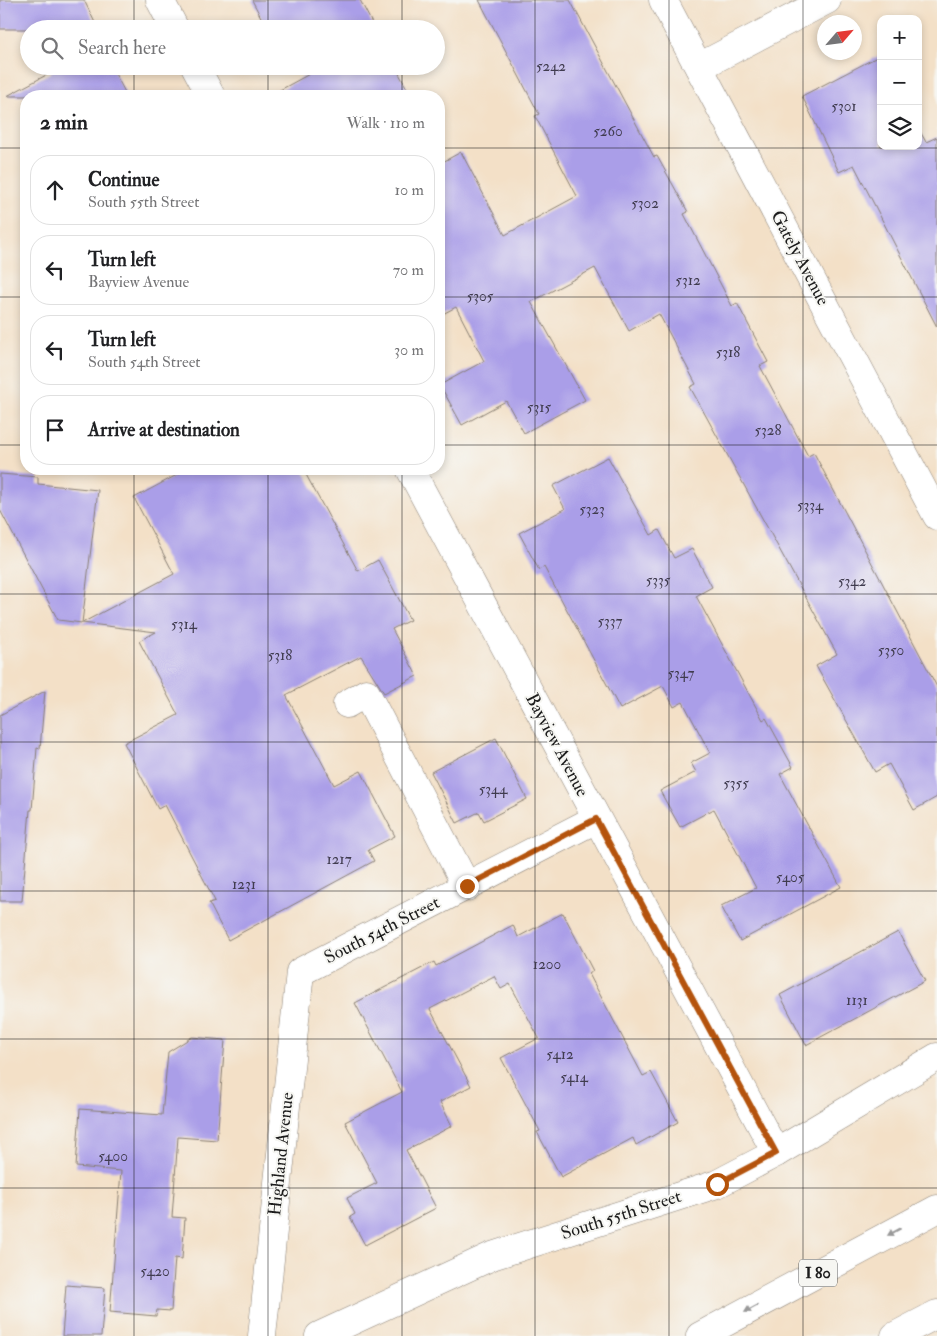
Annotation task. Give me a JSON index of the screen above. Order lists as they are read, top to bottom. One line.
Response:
{"streets":{"main road":["Gately Avenue","Bayview Avenue","South 54th Street","Highland Avenue","South 55th Street","I 80"]},"crossings":[["Bayview Avenue","South 54th Street"],["Bayview Avenue","South 55th Street"],["South 54th Street","Highland Avenue"]],"house_numbers":["5242","5301","5260","5302","5312","5305","5318","5315","5328","5334","5323","5335","5342","5337","5314","5350","5318","5347","5355","5344","1217","5405","1231","1200","1131","5412","5414","5400","5420"],"north":"top right","page":{"map_buttons":["+","−"],"search":"Search here","heading":["2 min","Walk · 110 m"],"list":[["Continue","South 55th Street","10 m"],["Turn left","Bayview Avenue","70 m"],["Turn left","South 54th Street","30 m"],"Arrive at destination"]}}
